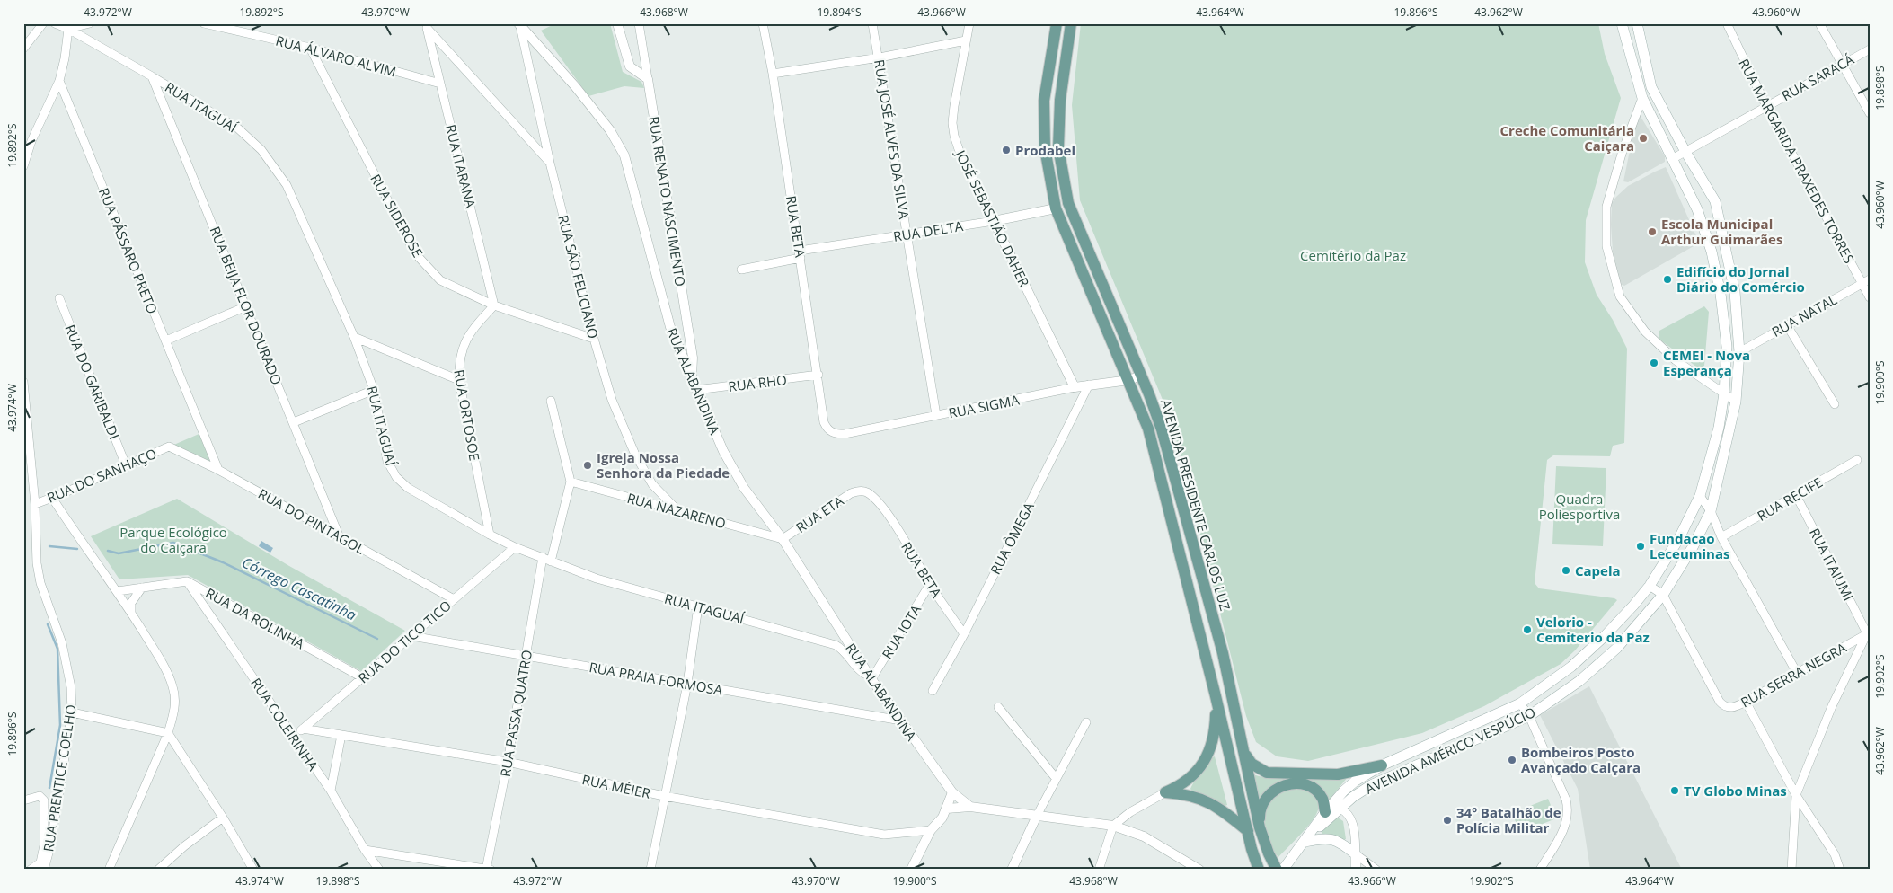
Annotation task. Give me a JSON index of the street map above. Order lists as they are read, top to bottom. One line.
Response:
{"streets":{"main road":["AVENIDA PRESIDENTE CARLOS LUZ","AVENIDA AMÉRICO VESPÚCIO"],"street":["RUA ÁLVARO ALVIM","RUA SARACÁ","RUA ITAGUAÍ","RUA JOSÉ ALVES DA SILVA","RUA MARGARIDA PRAXEDES TORRES","RUA ITARANA","RUA RENATO NASCIMENTO","RUA SIDEROSE","JOSÉ SEBASTIÃO DAHER","RUA BETA","RUA DELTA","RUA PÁSSARO PRETO","RUA SÃO FELICIANO","RUA BEIJA FLOR DOURADO","RUA NATAL","RUA ALABANDINA","RUA DO GARIBALDI","RUA RHO","RUA SIGMA","RUA ORTOSOE","RUA DO SANHAÇO","RUA RECIFE","RUA NAZARENO","RUA ETA","RUA DO PINTAGOL","RUA ÔMEGA","RUA ITAIUMI","RUA DA ROLINHA","RUA IOTA","RUA DO TICO TICO","RUA SERRA NEGRA","RUA PRAIA FORMOSA","RUA PASSA QUATRO","RUA COLEIRINHA","RUA PRENTICE COELHO","RUA MÉIER"]},"crossings":[["RUA ÁLVARO ALVIM","RUA ITARANA"],["RUA ÁLVARO ALVIM","RUA SIDEROSE"],["RUA SARACÁ","RUA MARGARIDA PRAXEDES TORRES"],["RUA SARACÁ","AVENIDA AMÉRICO VESPÚCIO"],["RUA ITAGUAÍ","RUA BEIJA FLOR DOURADO"],["RUA ITAGUAÍ","RUA ALABANDINA"],["RUA ITAGUAÍ","RUA ORTOSOE"],["RUA ITAGUAÍ","RUA IOTA"],["RUA ITAGUAÍ","RUA DO TICO TICO"],["RUA ITAGUAÍ","RUA PASSA QUATRO"],["RUA JOSÉ ALVES DA SILVA","RUA DELTA"],["RUA JOSÉ ALVES DA SILVA","RUA SIGMA"],["RUA MARGARIDA PRAXEDES TORRES","RUA NATAL"],["RUA ITARANA","RUA SIDEROSE"],["RUA ITARANA","RUA ORTOSOE"],["RUA RENATO NASCIMENTO","RUA ALABANDINA"],["RUA SIDEROSE","RUA SÃO FELICIANO"],["RUA SIDEROSE","RUA ORTOSOE"],["JOSÉ SEBASTIÃO DAHER","RUA DELTA"],["JOSÉ SEBASTIÃO DAHER","RUA SIGMA"],["RUA BETA","RUA DELTA"],["RUA BETA","RUA RHO"],["RUA BETA","RUA SIGMA"],["RUA BETA","RUA ETA"],["RUA BETA","RUA ÔMEGA"],["RUA BETA","RUA IOTA"],["RUA DELTA","AVENIDA PRESIDENTE CARLOS LUZ"],["RUA PÁSSARO PRETO","RUA DO PINTAGOL"],["RUA SÃO FELICIANO","RUA ALABANDINA"],["RUA SÃO FELICIANO","RUA NAZARENO"],["RUA BEIJA FLOR DOURADO","RUA DO PINTAGOL"],["RUA NATAL","AVENIDA AMÉRICO VESPÚCIO"],["RUA ALABANDINA","RUA RHO"],["RUA ALABANDINA","RUA NAZARENO"],["RUA ALABANDINA","RUA ETA"],["RUA ALABANDINA","RUA IOTA"],["RUA ALABANDINA","RUA PRAIA FORMOSA"],["RUA DO GARIBALDI","RUA DO SANHAÇO"],["RUA SIGMA","AVENIDA PRESIDENTE CARLOS LUZ"],["RUA SIGMA","RUA ÔMEGA"],["RUA DO SANHAÇO","RUA DO PINTAGOL"],["RUA DO SANHAÇO","RUA PRENTICE COELHO"],["RUA RECIFE","RUA ITAIUMI"],["RUA NAZARENO","RUA ETA"],["RUA DO PINTAGOL","RUA DO TICO TICO"],["RUA ITAIUMI","RUA SERRA NEGRA"],["RUA DA ROLINHA","RUA DO TICO TICO"],["RUA DA ROLINHA","RUA COLEIRINHA"],["RUA DO TICO TICO","RUA PRAIA FORMOSA"],["RUA DO TICO TICO","RUA COLEIRINHA"],["RUA DO TICO TICO","RUA MÉIER"],["RUA SERRA NEGRA","AVENIDA AMÉRICO VESPÚCIO"],["RUA PRAIA FORMOSA","RUA PASSA QUATRO"],["RUA PASSA QUATRO","RUA MÉIER"]],"water":["Córrego Cascatinha"],"parks":["Cemitério da Paz","Quadra Poliesportiva","Parque Ecológico do Caiçara"],"places":["Creche Comunitária Caiçara","Prodabel","Escola Municipal Arthur Guimarães","Edifício do Jornal Diário do Comércio","CEMEI - Nova Esperança","Igreja Nossa Senhora da Piedade","Fundacao Leceuminas","Capela","Velorio - Cemiterio da Paz","Bombeiros Posto Avançado Caiçara","TV Globo Minas","34º Batalhão de Polícia Militar"],"coordinates":["43.972°W","19.892°S","43.970°W","43.968°W","19.894°S","43.966°W","43.964°W","19.896°S","43.962°W","43.960°W","19.898°S","19.900°S","43.974°W","19.902°S"]}
